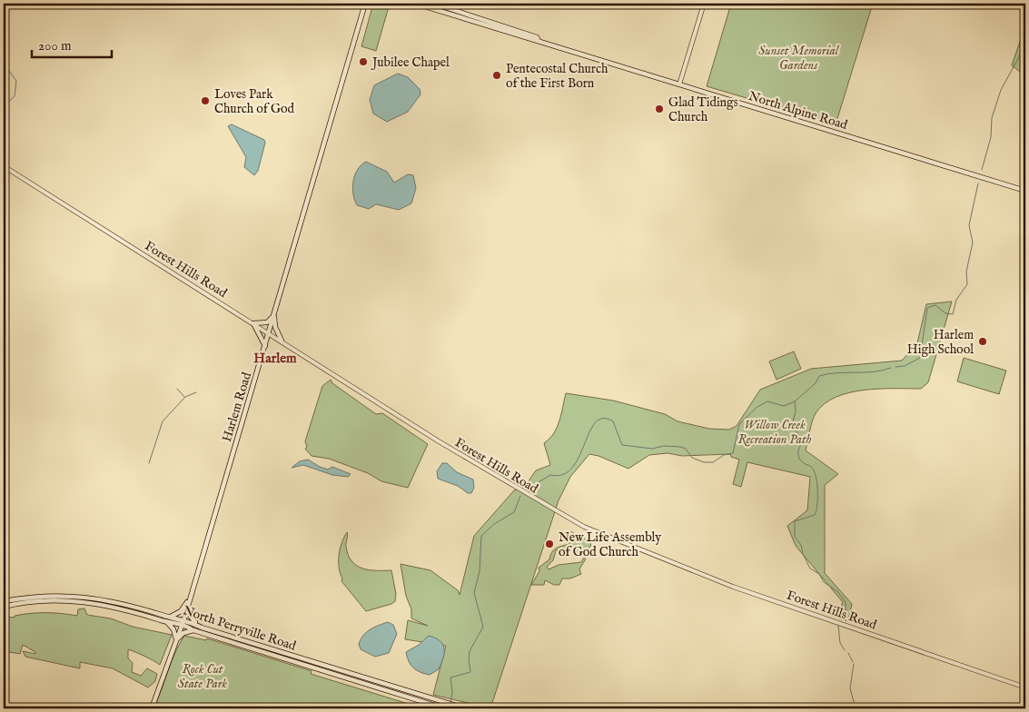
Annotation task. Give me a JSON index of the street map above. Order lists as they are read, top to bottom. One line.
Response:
{"streets":{"main road":["North Alpine Road","Harlem Road","North Perryville Road"],"street":["Forest Hills Road"]},"crossings":[["Forest Hills Road","Harlem Road"],["Harlem Road","North Perryville Road"]],"districts":["Harlem"],"parks":["Sunset Memorial Gardens","Willow Creek Recreation Path","Rock Cut State Park"],"places":["Jubilee Chapel","Pentecostal Church of the First Born","Loves Park Church of God","Glad Tidings Church","Harlem High School","New Life Assembly of God Church"],"scale_bar":"200 m"}
